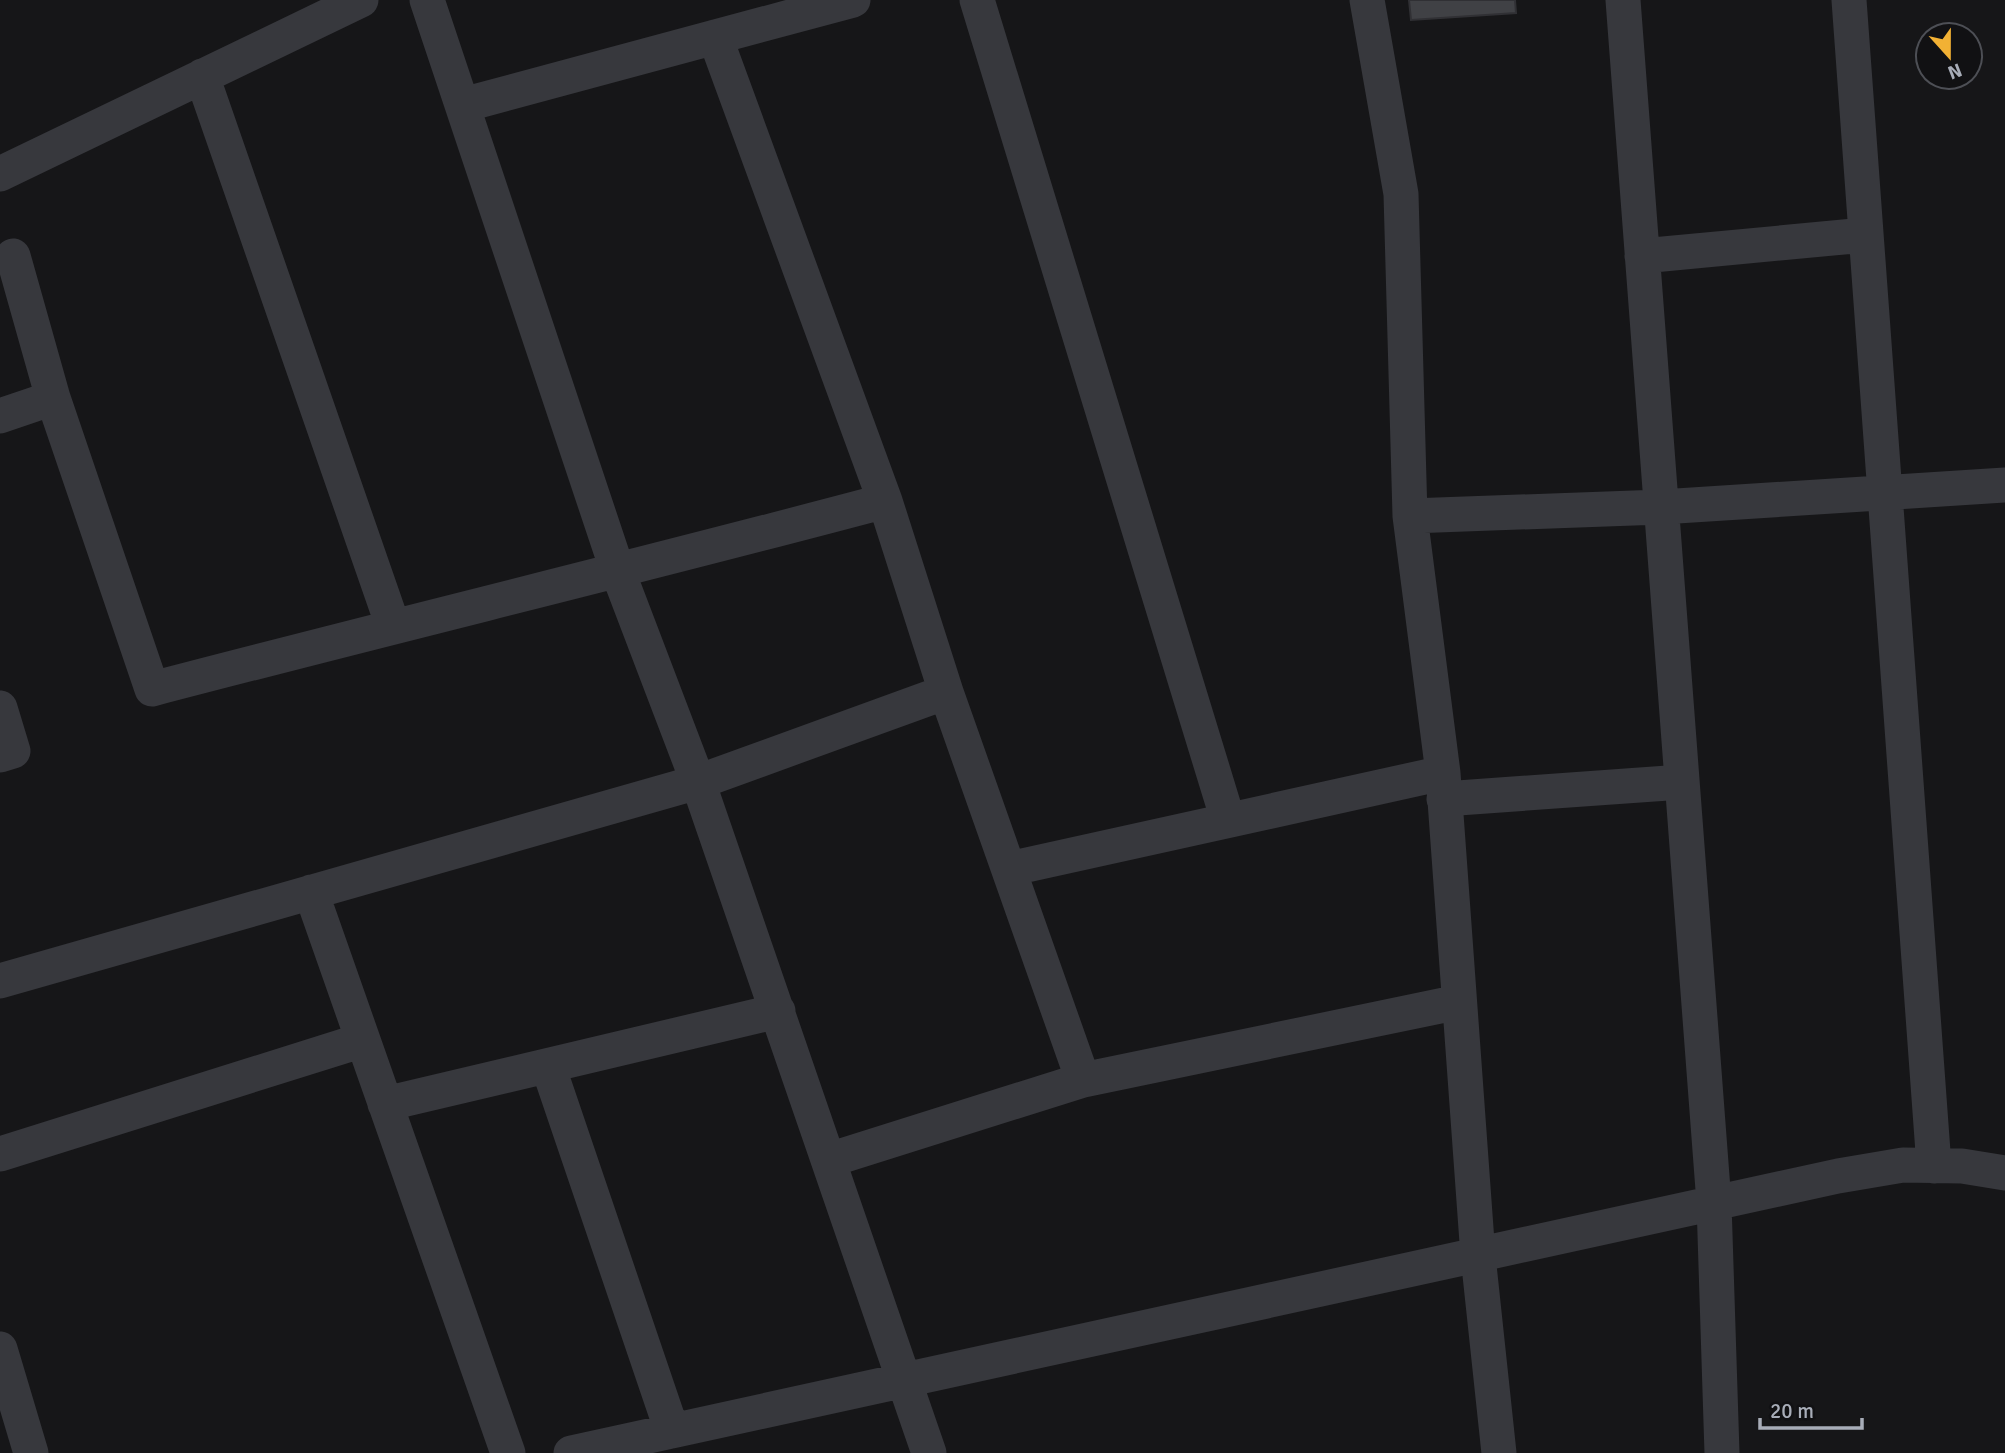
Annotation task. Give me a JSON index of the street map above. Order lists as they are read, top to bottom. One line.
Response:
{"scale_bar":"20 m","north":"bottom"}
